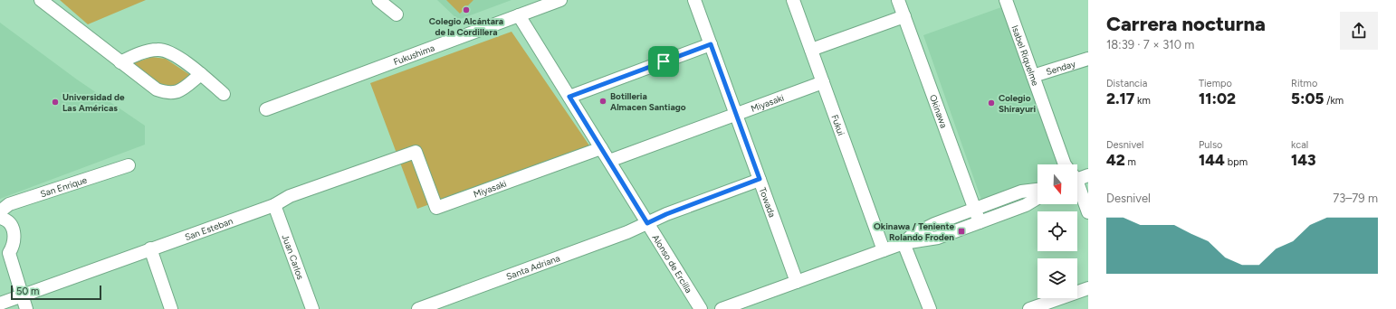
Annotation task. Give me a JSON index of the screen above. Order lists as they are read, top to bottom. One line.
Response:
{"streets":{"street":["Fukushima","Isabel Riquelme","Senday","Miyasaki","Okinawa","Fukui","San Enrique","Towada","San Esteban","Juan Carlos","Alonso de Ercilla","Santa Adriana"]},"crossings":[["Fukushima","Alonso de Ercilla"],["Isabel Riquelme","Senday"],["Miyasaki","Fukui"],["Miyasaki","Towada"],["Miyasaki","San Esteban"],["Miyasaki","Alonso de Ercilla"],["Towada","Santa Adriana"],["San Esteban","Juan Carlos"],["Alonso de Ercilla","Santa Adriana"]],"places":{"other":["Colegio Alcántara de la Cordillera","Botilleria Almacen Santiago","Universidad de Las Américas","Colegio Shirayuri"],"transit":["Okinawa / Teniente Rolando Froden"]},"scale_bar":"50 m","north":"bottom","page":{"heading":["Carrera nocturna","18:39 · 7 × 310 m"],"stats":[["Distancia","2.17 km"],["Tiempo","11:02"],["Ritmo","5:05 /km"],["Desnivel","42 m"],["Pulso","144 bpm"],["kcal","143"]],"chart":["Desnivel","73–79 m"],"scale":"50 m"}}
